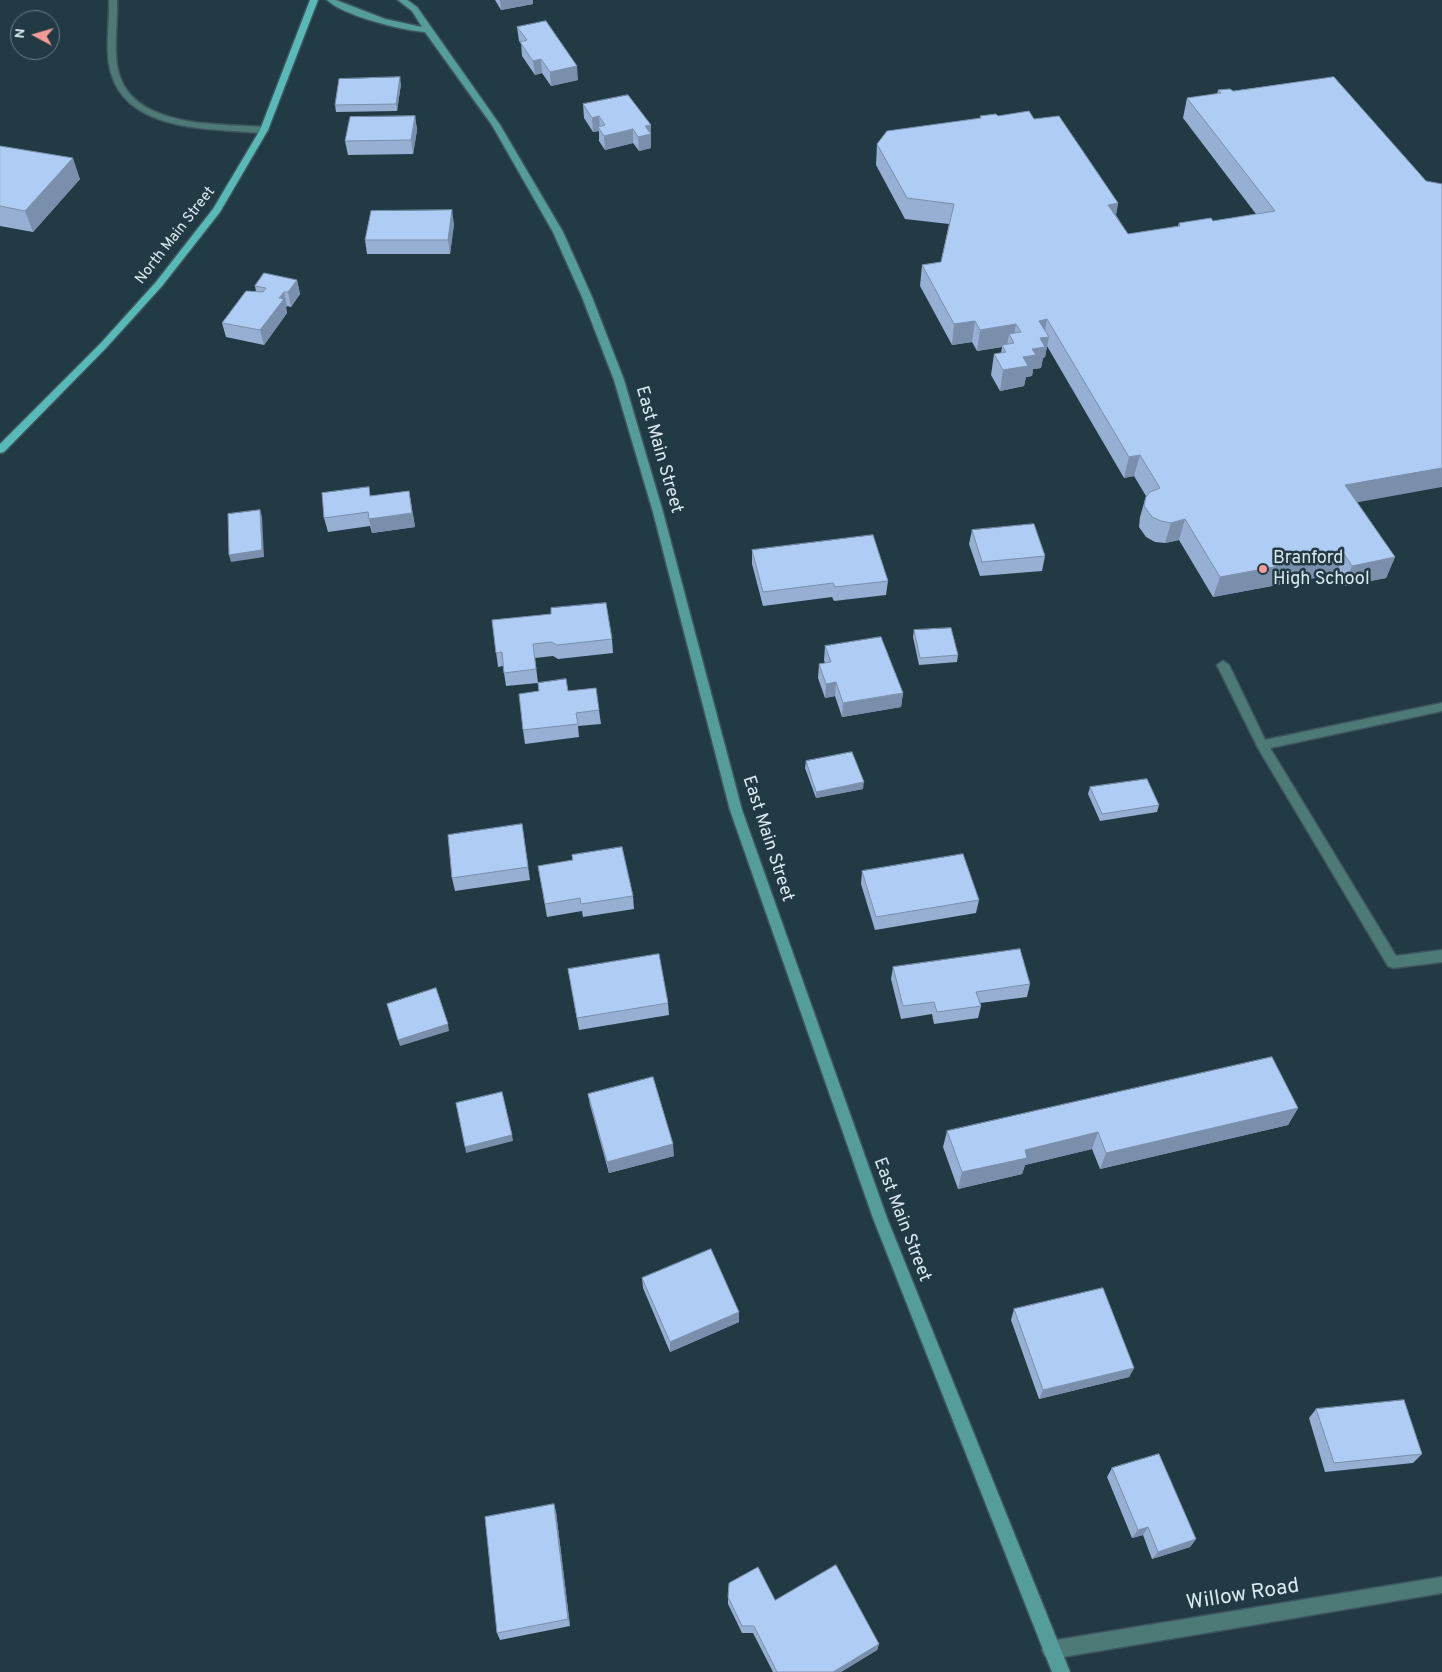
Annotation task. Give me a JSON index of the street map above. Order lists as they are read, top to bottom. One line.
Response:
{"streets":{"main road":["North Main Street"],"street":["East Main Street","Willow Road"]},"crossings":[["East Main Street","Willow Road"]],"places":["Branford High School"],"north":"left"}
